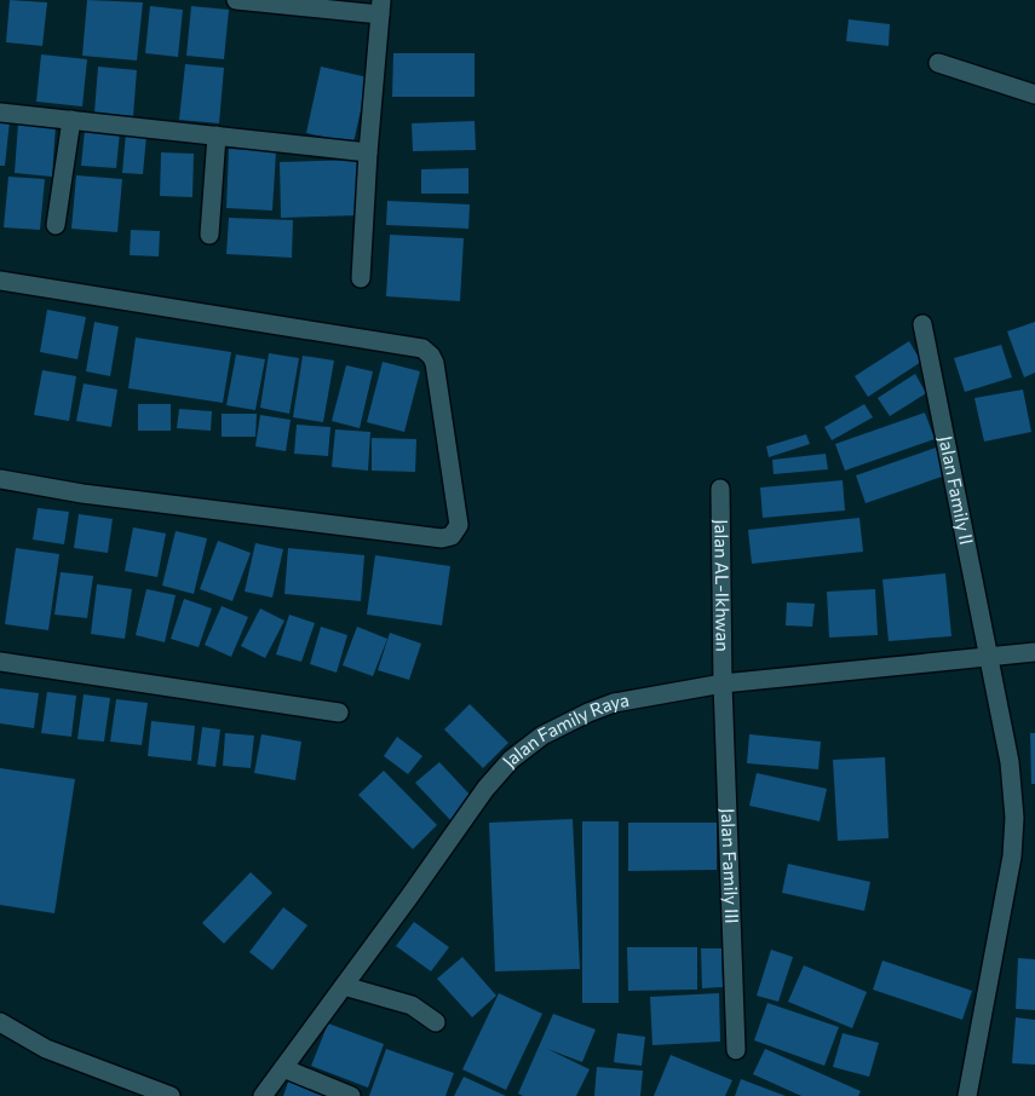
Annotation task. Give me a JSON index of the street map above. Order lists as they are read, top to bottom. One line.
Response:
{"streets":{"street":["Jalan Family II","Jalan AL-Ikhwan","Jalan Family Raya","Jalan Family III"]},"crossings":[["Jalan Family II","Jalan Family Raya"],["Jalan AL-Ikhwan","Jalan Family Raya"],["Jalan AL-Ikhwan","Jalan Family III"],["Jalan Family Raya","Jalan Family III"]]}
